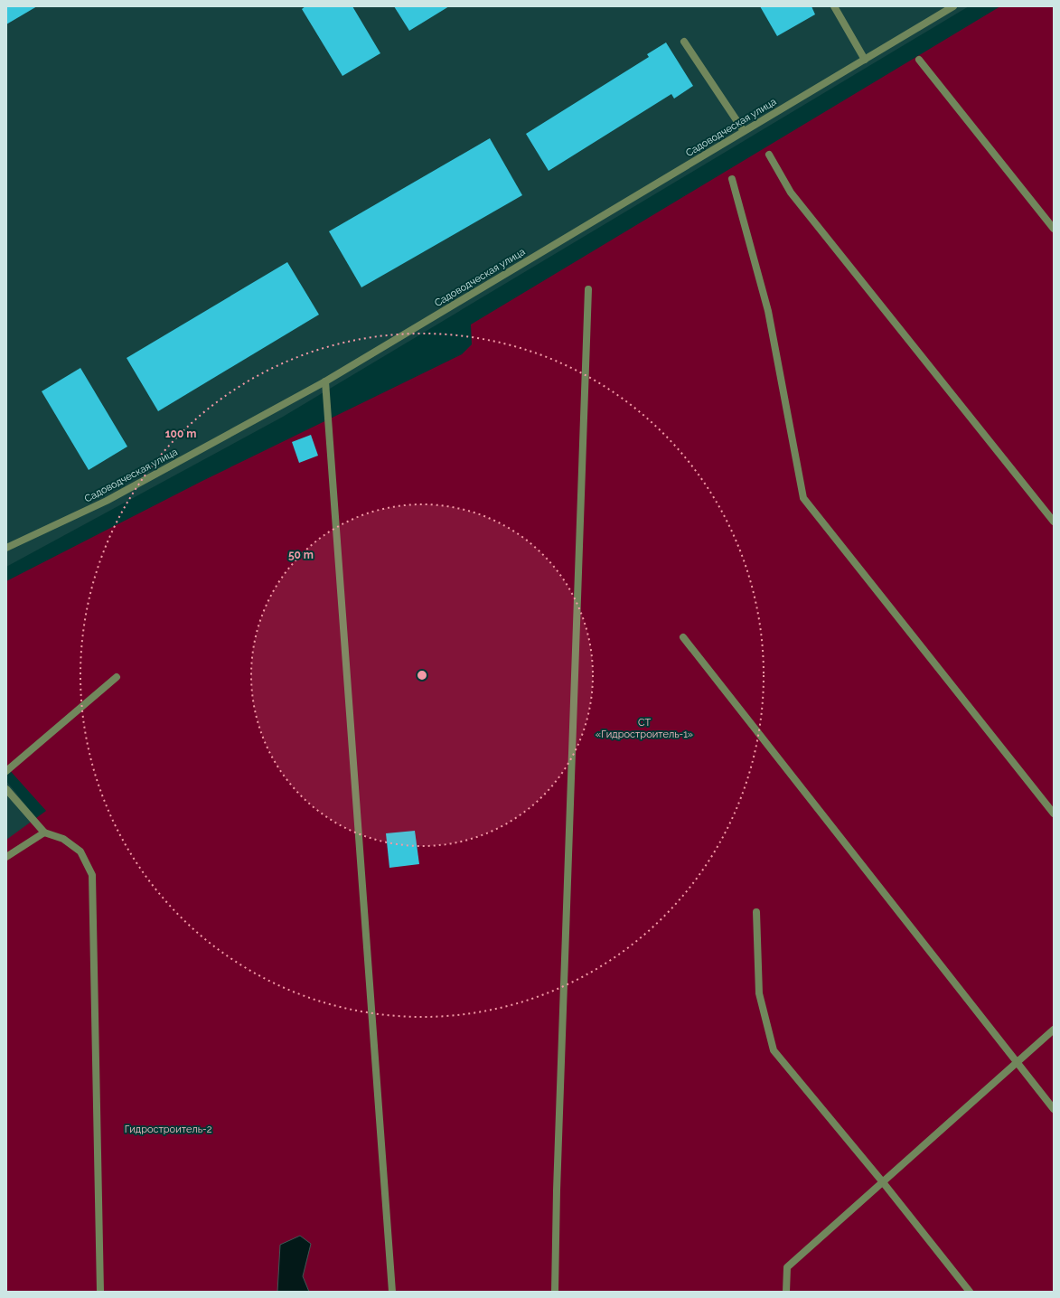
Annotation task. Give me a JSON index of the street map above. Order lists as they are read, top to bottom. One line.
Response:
{"streets":{"street":["Садоводческая улица"]},"parks":["СТ «Гидростроитель-1»","Гидростроитель-2"],"rings":["100 m","50 m"]}
